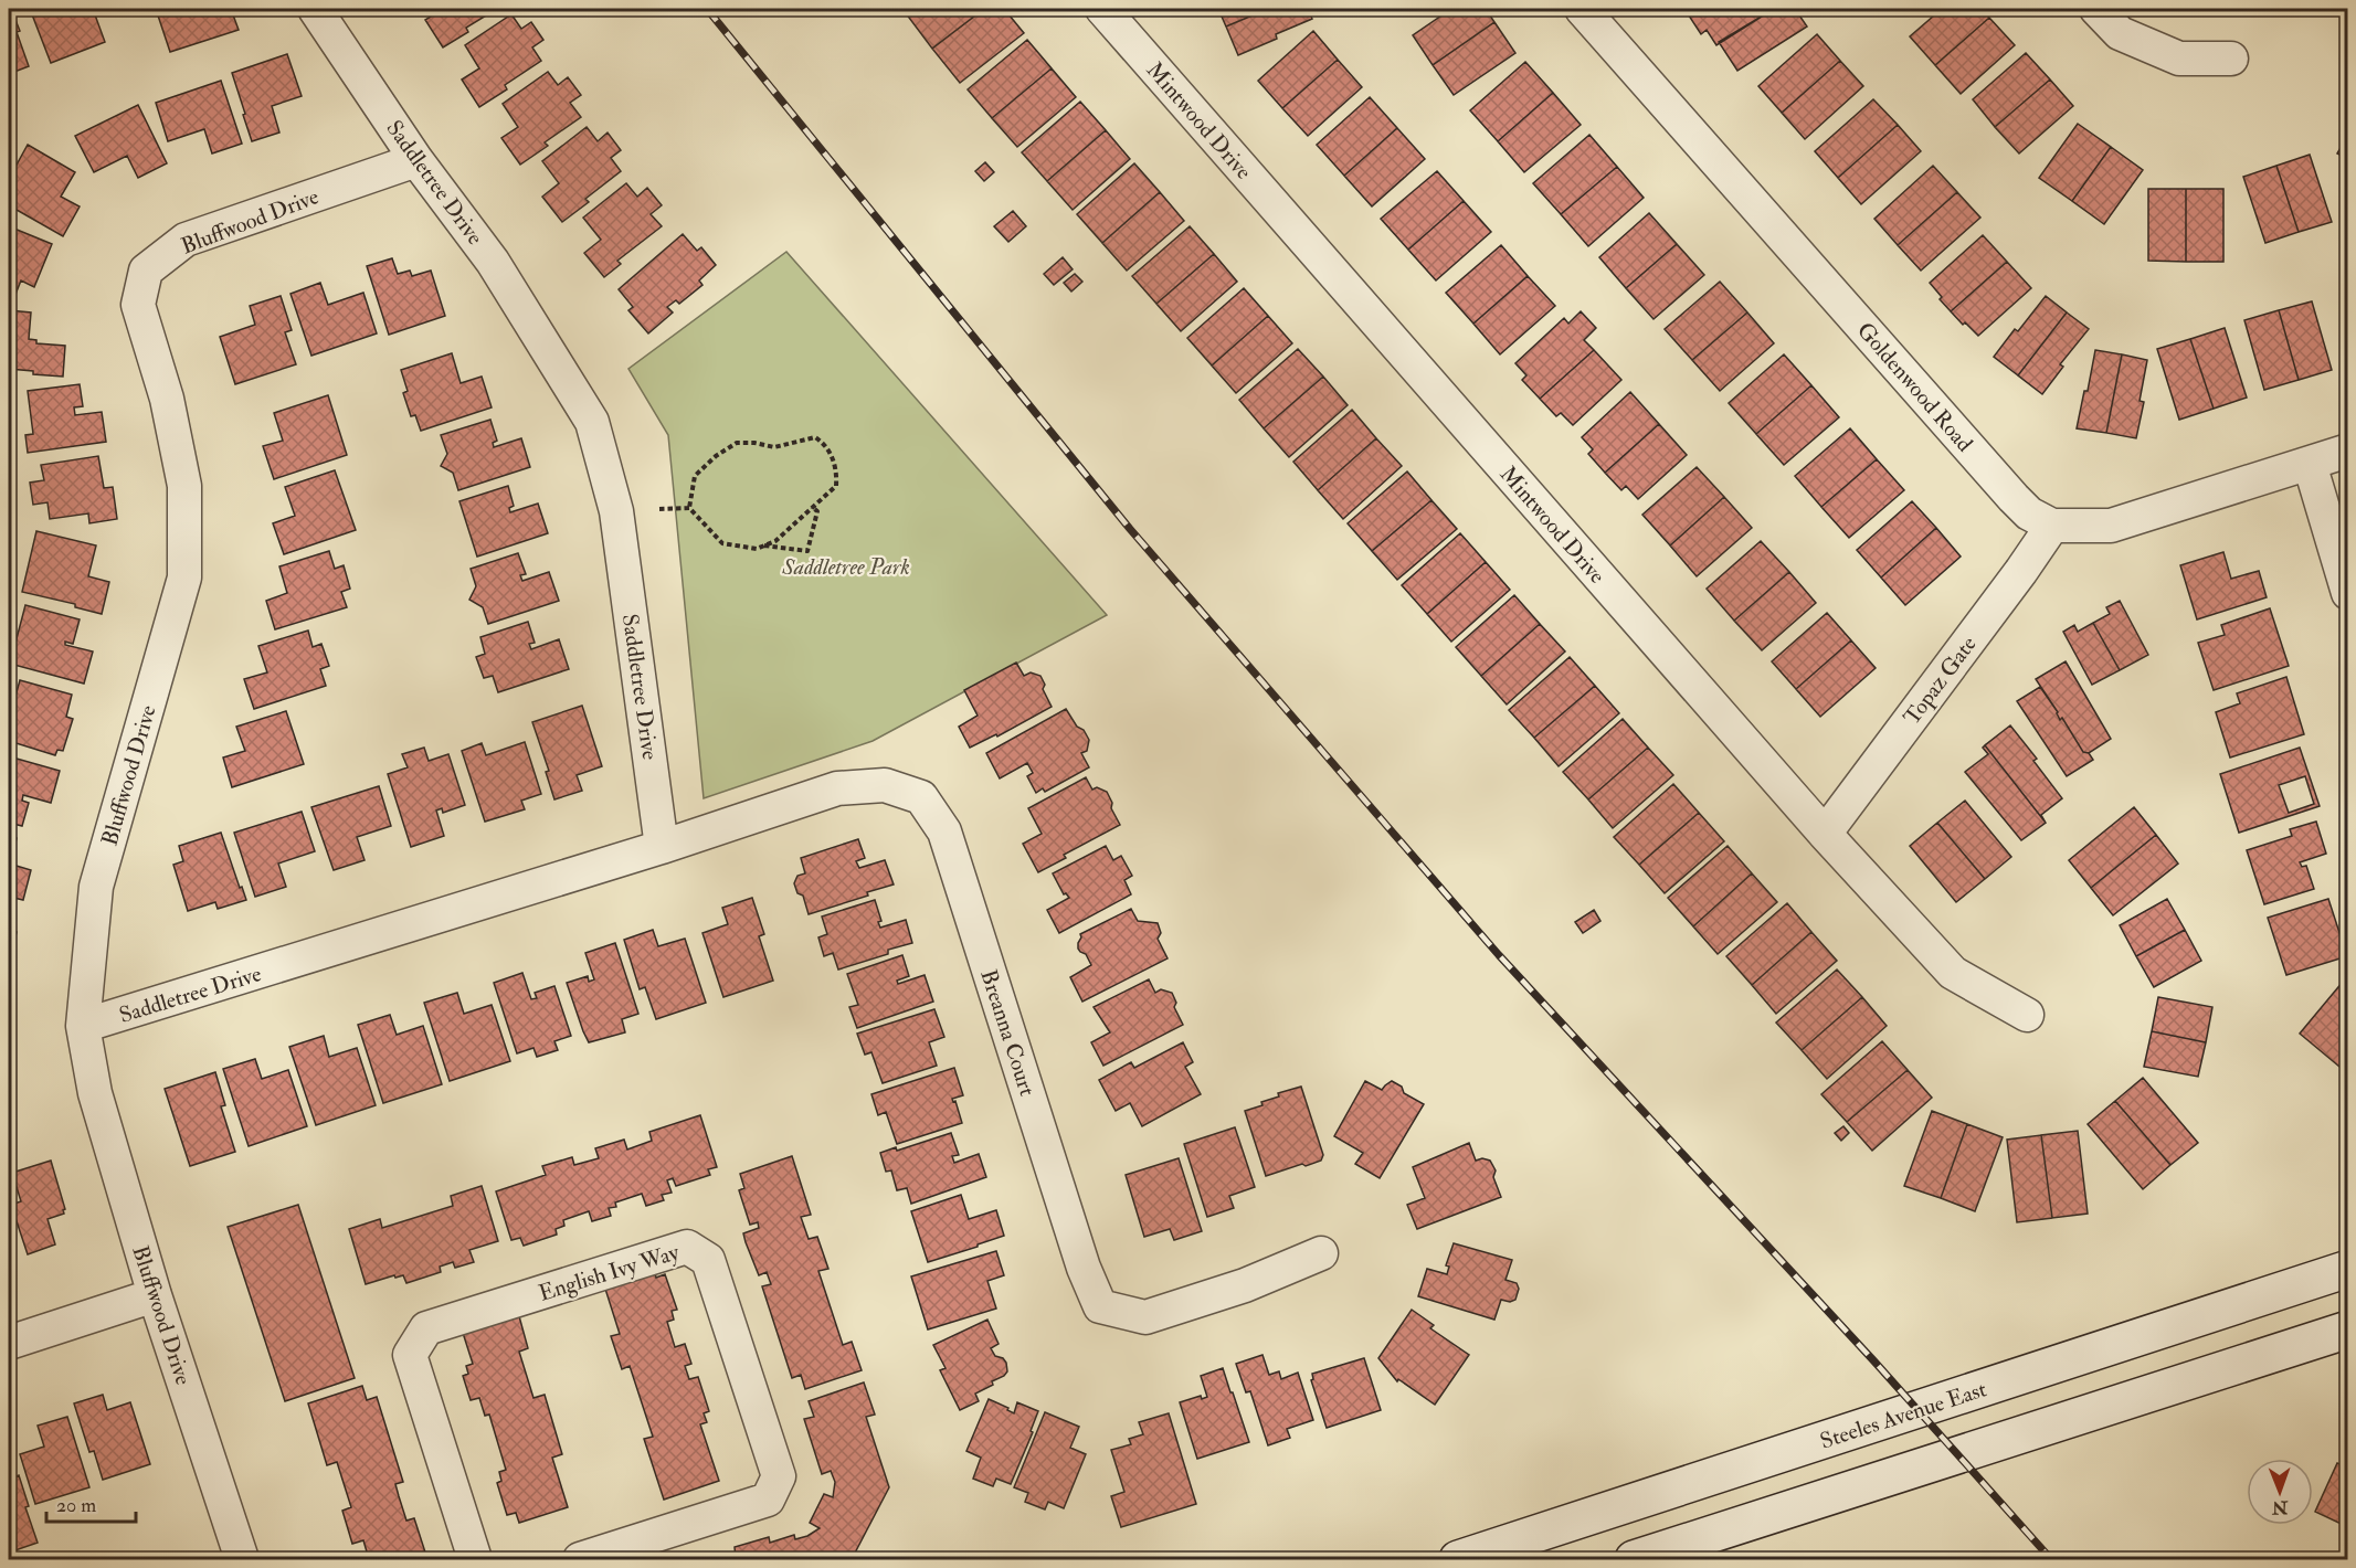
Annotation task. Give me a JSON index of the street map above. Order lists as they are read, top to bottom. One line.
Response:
{"streets":{"main road":["Steeles Avenue East"],"street":["Mintwood Drive","Saddletree Drive","Bluffwood Drive","Goldenwood Road","Topaz Gate","Breanna Court","English Ivy Way"]},"crossings":[["Mintwood Drive","Topaz Gate"],["Saddletree Drive","Bluffwood Drive"],["Saddletree Drive","Breanna Court"],["Goldenwood Road","Topaz Gate"]],"parks":["Saddletree Park"],"scale_bar":"20 m","north":"bottom"}
